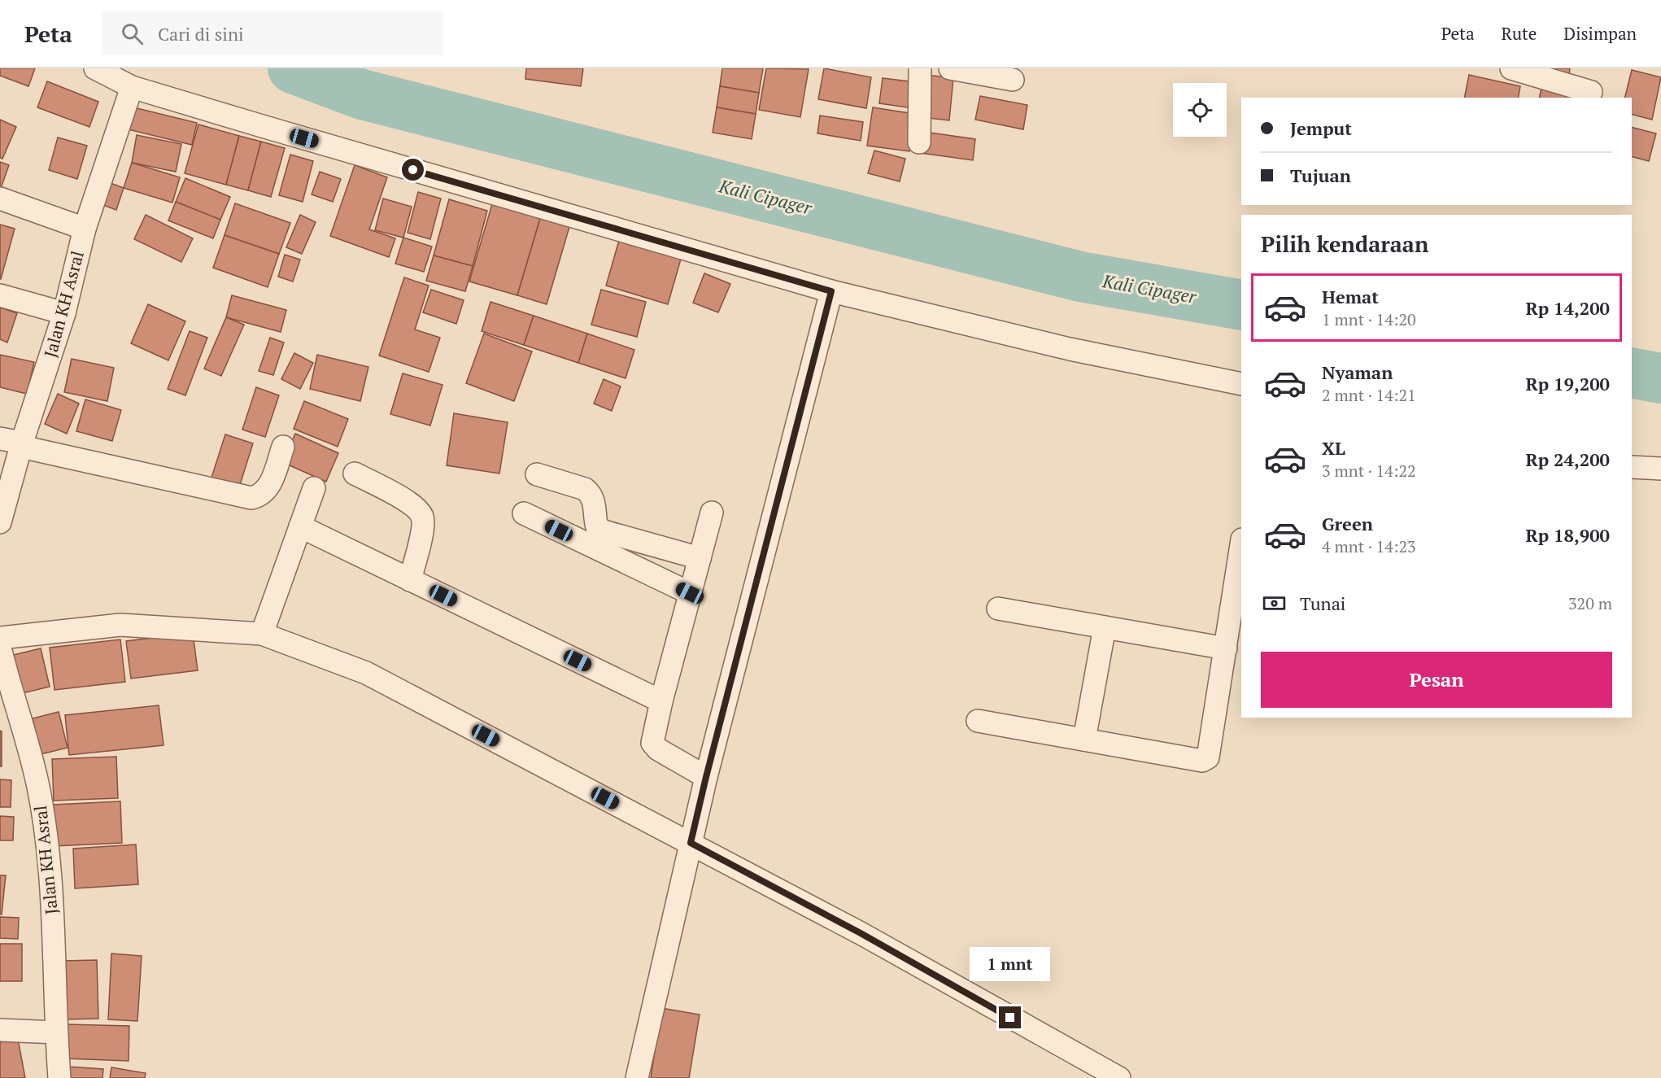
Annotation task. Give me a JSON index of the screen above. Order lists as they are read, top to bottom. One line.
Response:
{"streets":{"street":["Jalan KH Asral"]},"water":["Kali Cipager"],"page":{"header":"Peta","search":"Cari di sini","nav":["Peta","Rute","Disimpan"],"banner":["Jemput","Tujuan"],"heading":"Pilih kendaraan","list":[{"name":"Hemat","note":"1 mnt · 14:20","value":"Rp 14,200"},{"name":"Nyaman","note":"2 mnt · 14:21","value":"Rp 19,200"},{"name":"XL","note":"3 mnt · 14:22","value":"Rp 24,200"},{"name":"Green","note":"4 mnt · 14:23","value":"Rp 18,900"}],"pay":["Tunai","320 m"],"buttons":"Pesan","bubble":"1 mnt"}}
